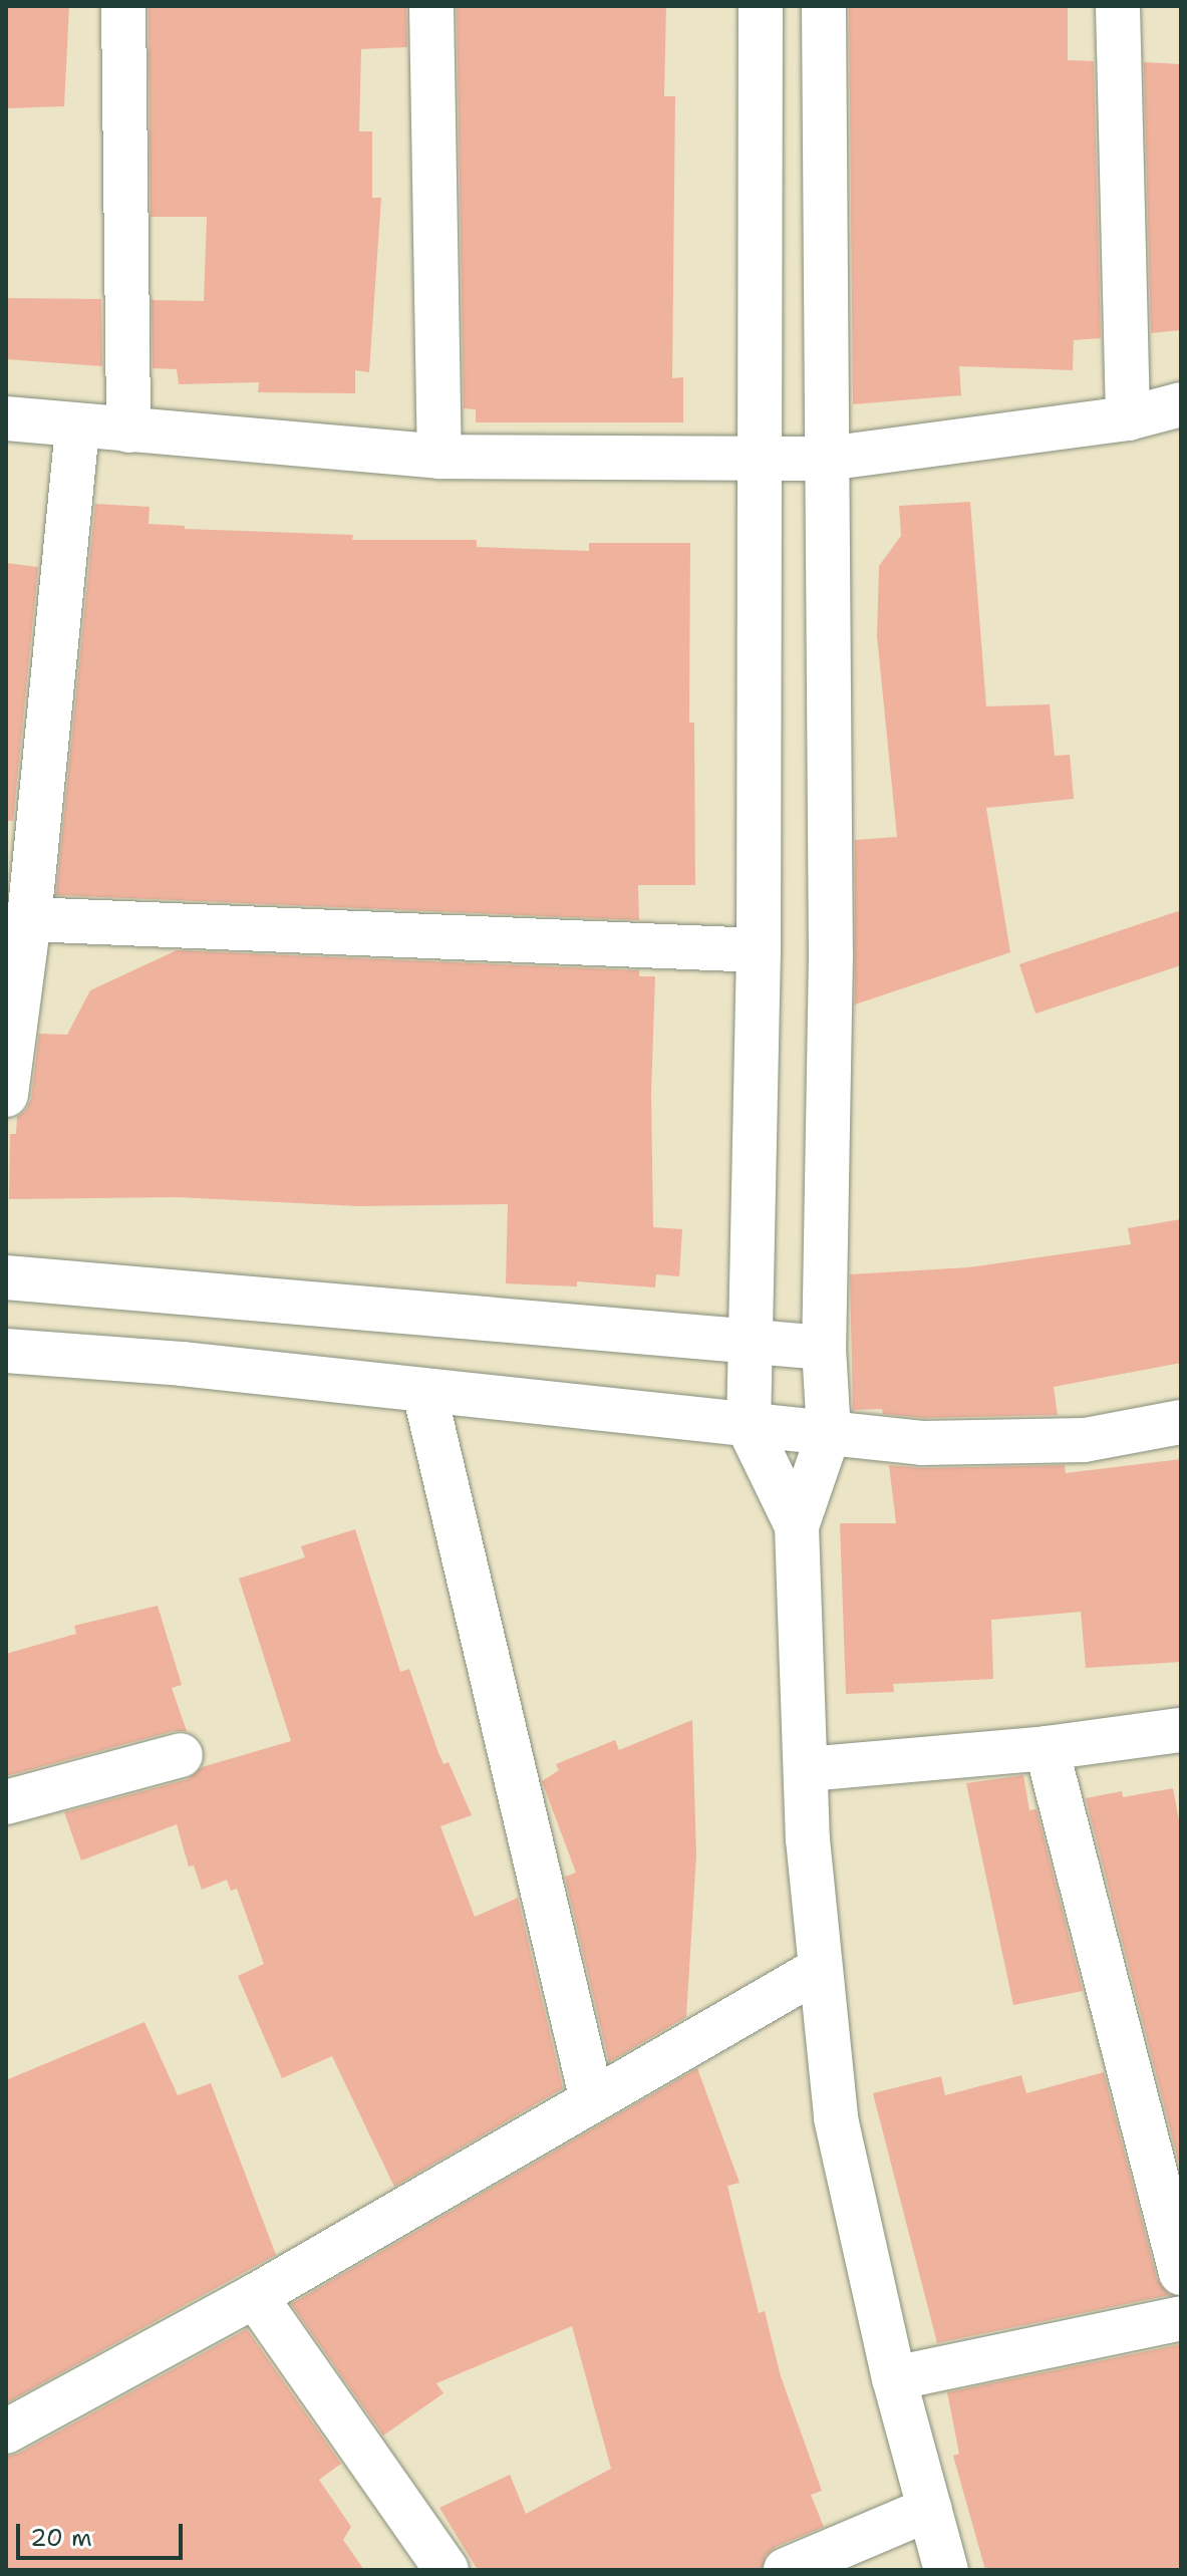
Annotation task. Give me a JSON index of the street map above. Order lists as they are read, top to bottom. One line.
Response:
{"scale_bar":"20 m"}
